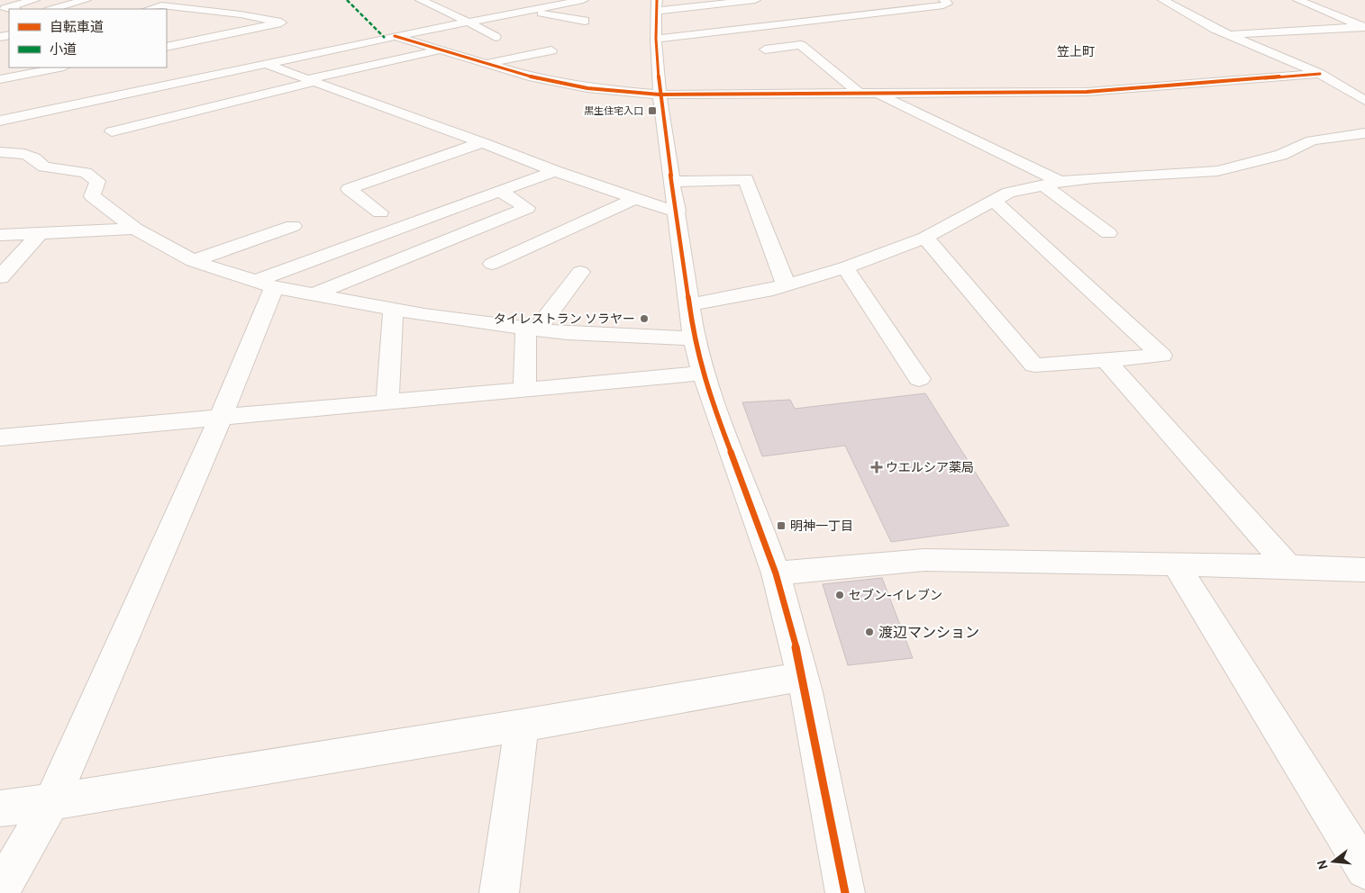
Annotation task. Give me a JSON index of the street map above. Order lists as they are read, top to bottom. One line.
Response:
{"districts":["笠上町"],"places":{"transit":["黒生住宅入口","明神一丁目"],"other":["タイレストラン ソラヤー","セブン-イレブン","渡辺マンション"],"health":["ウエルシア薬局"]},"legend":["自転車道","小道"],"north":"left"}
